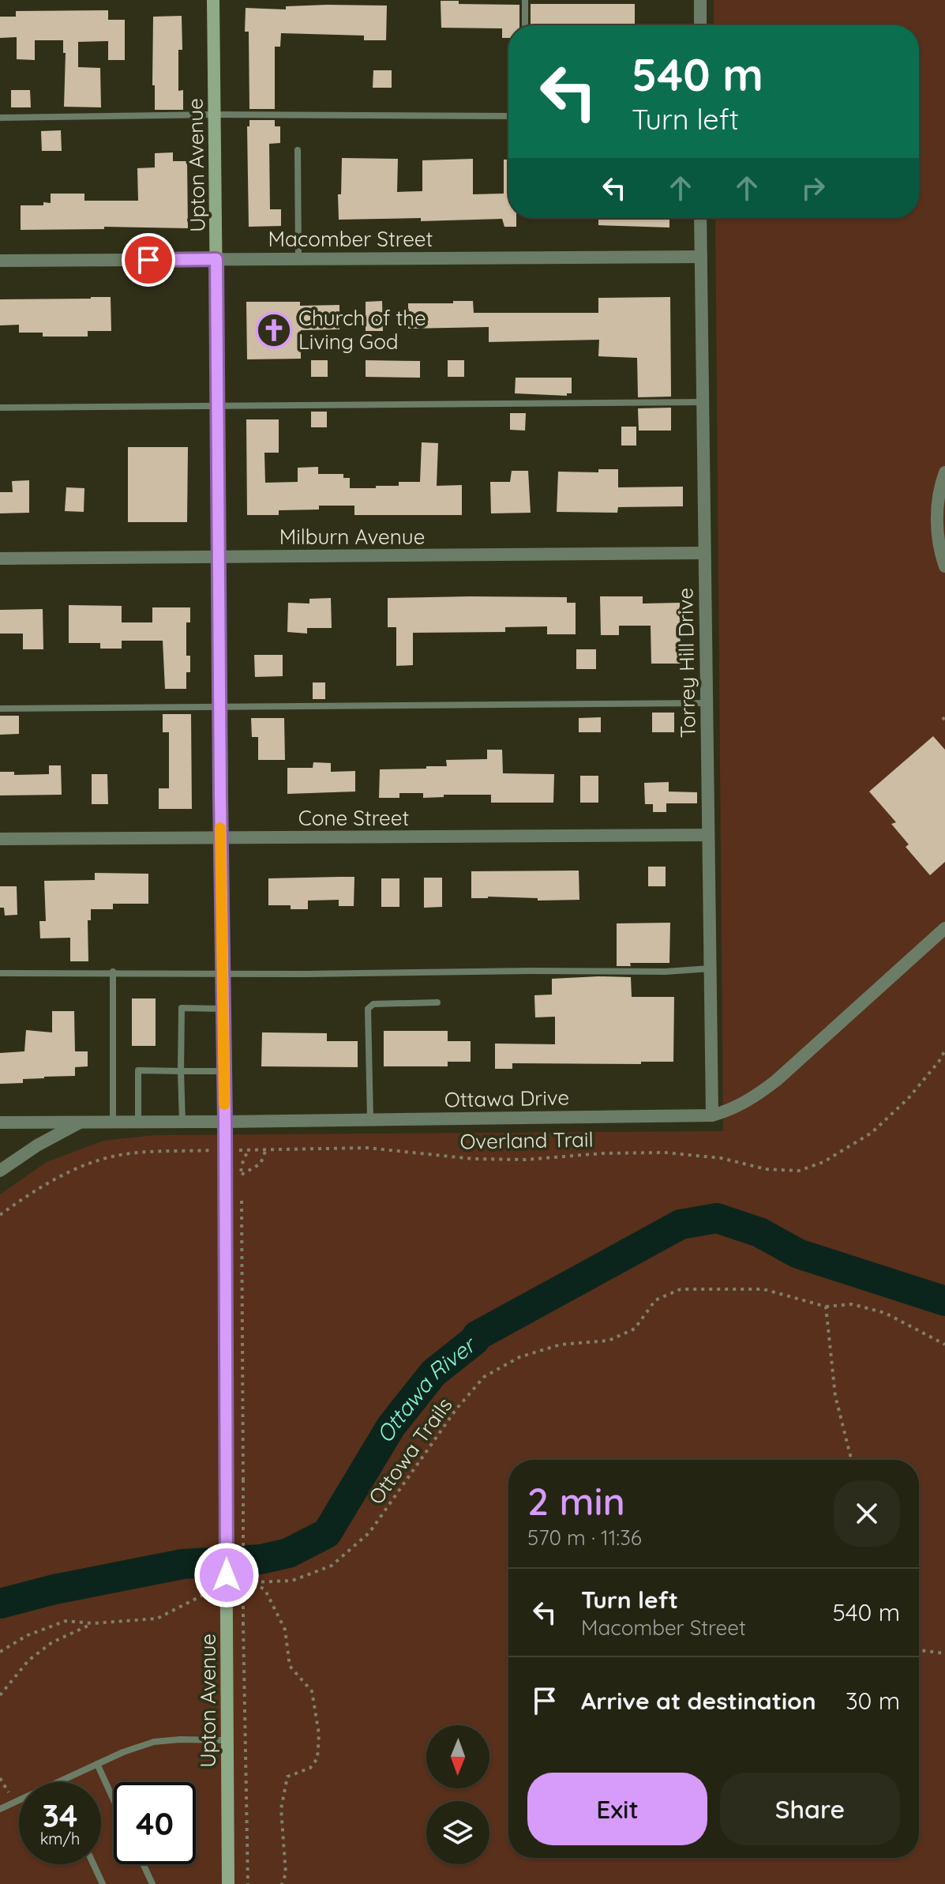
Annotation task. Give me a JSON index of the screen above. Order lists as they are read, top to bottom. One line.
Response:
{"streets":{"street":["Upton Avenue","Macomber Street","Milburn Avenue","Torrey Hill Drive","Cone Street","Ottawa Drive"],"path":["Overland Trail","Ottowa Trails"]},"crossings":[["Upton Avenue","Macomber Street"],["Upton Avenue","Milburn Avenue"],["Upton Avenue","Cone Street"],["Upton Avenue","Ottawa Drive"],["Upton Avenue","Overland Trail"],["Macomber Street","Torrey Hill Drive"],["Milburn Avenue","Torrey Hill Drive"],["Torrey Hill Drive","Cone Street"],["Torrey Hill Drive","Ottawa Drive"]],"water":["Ottawa River"],"places":{"church":["Church of the Living God"]},"north":"bottom","page":{"turn":["540 m","Turn left"],"heading":["2 min","570 m · 11:36"],"list":[{"name":"Turn left","note":"Macomber Street","value":"540 m"},{"name":"Arrive at destination","value":"30 m"}],"buttons":["Exit","Share"],"speed":"34 km/h","limit":"40"}}
